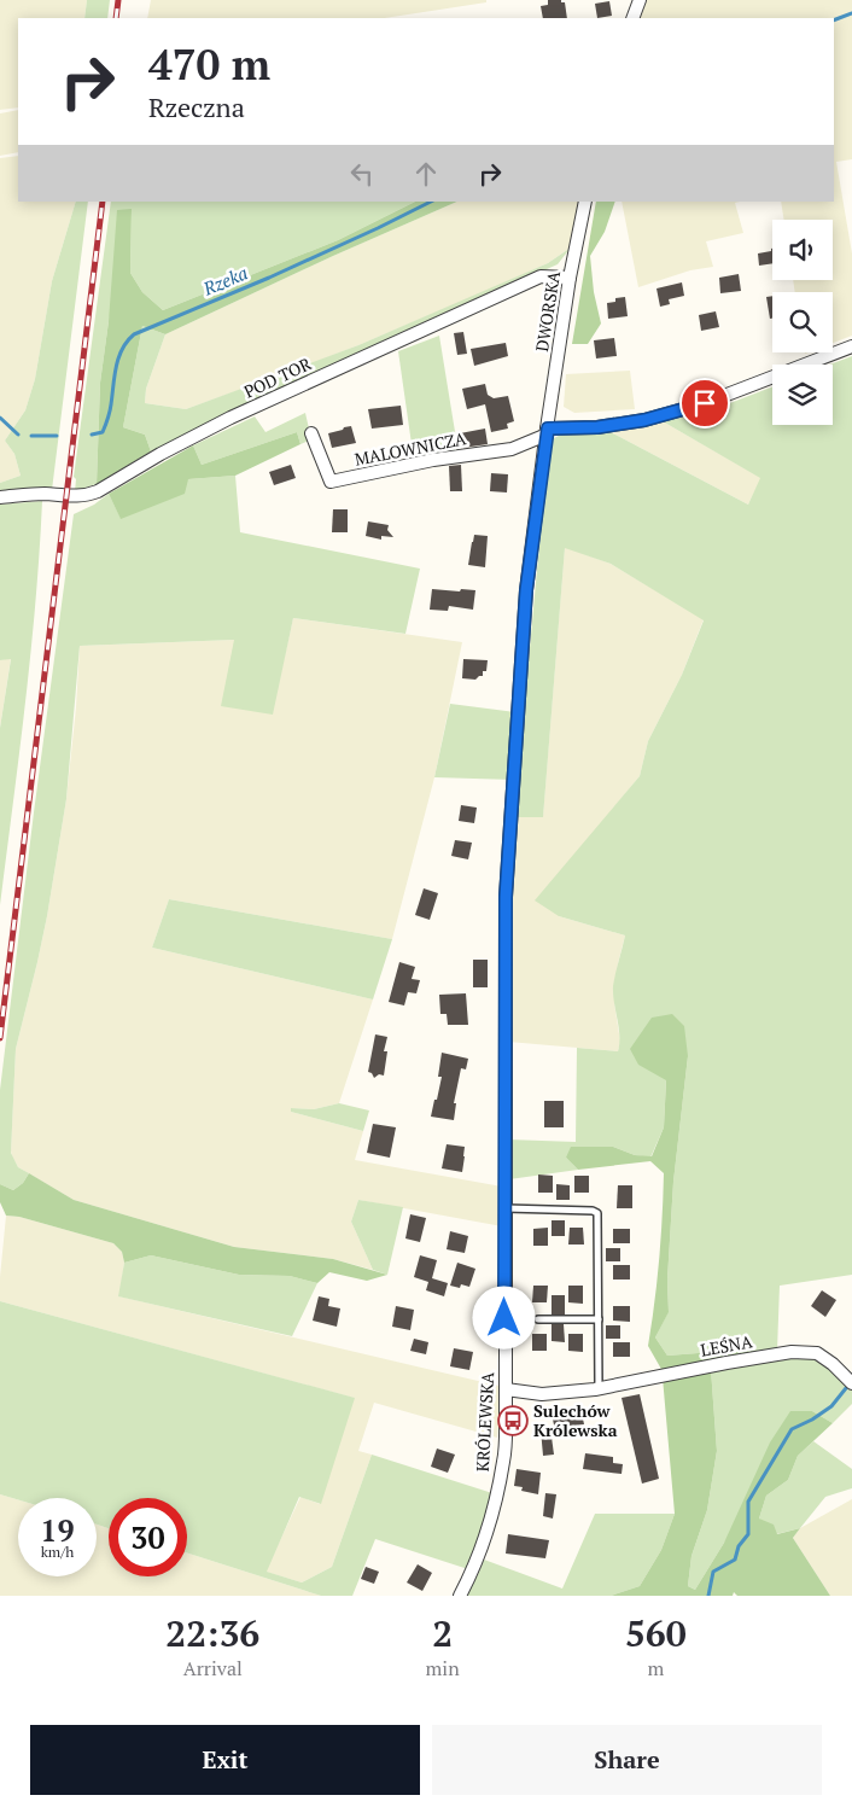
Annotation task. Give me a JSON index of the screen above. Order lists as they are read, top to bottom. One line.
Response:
{"streets":{"street":["DWORSKA","POD TOR","MALOWNICZA","LEŚNA","KRÓLEWSKA"]},"crossings":[["DWORSKA","POD TOR"],["DWORSKA","MALOWNICZA"],["DWORSKA","KRÓLEWSKA"],["LEŚNA","KRÓLEWSKA"]],"water":["Rzeka"],"places":{"bus stop":["Sulechów Królewska"]},"page":{"turn":["470 m","Rzeczna"],"speed":"19 km/h","limit":"30","eta":["22:36","Arrival","2","min","560","m"],"buttons":["Exit","Share"]}}
